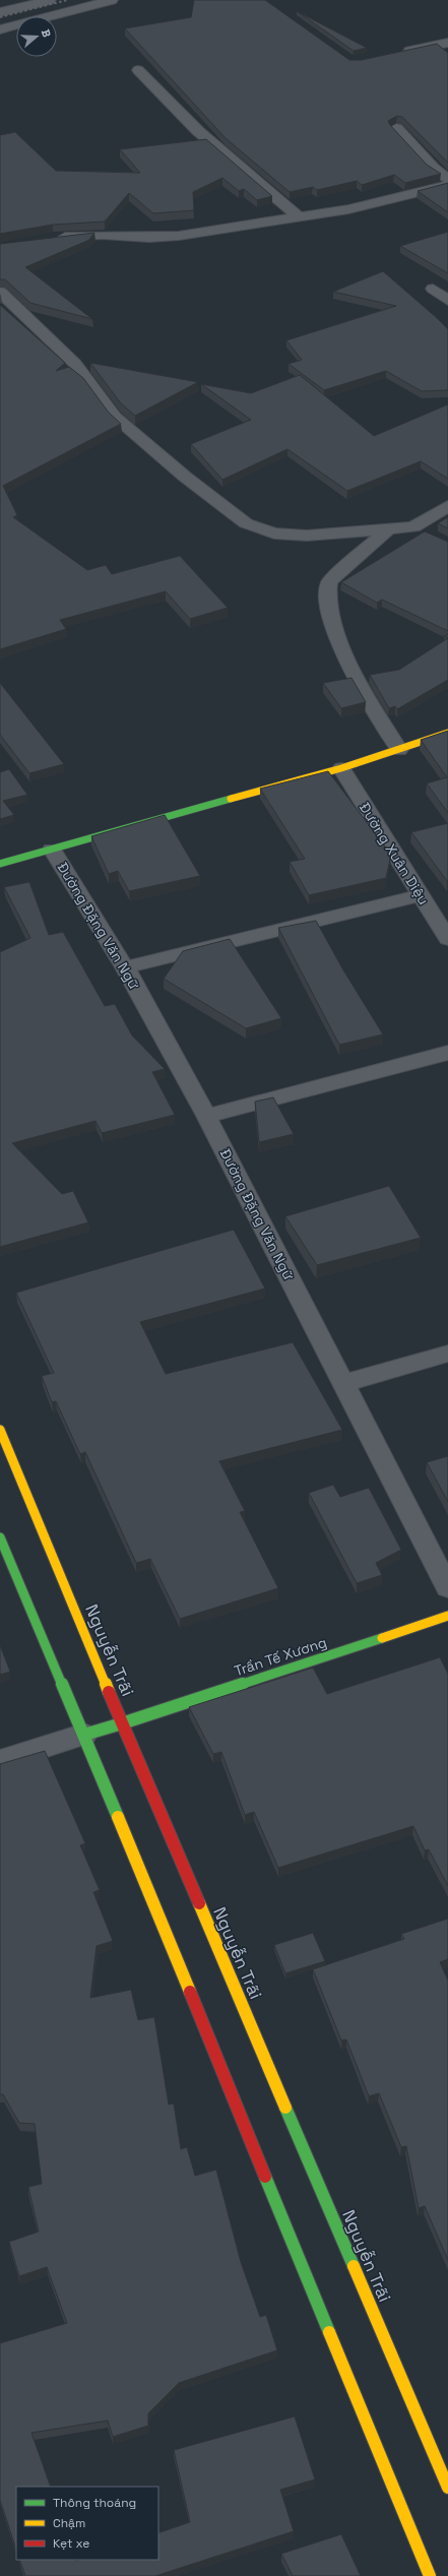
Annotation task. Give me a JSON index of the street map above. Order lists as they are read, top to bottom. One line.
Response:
{"streets":{"main road":["Nguyễn Trãi","Trần Tế Xương"],"street":["Đường Xuân Diệu","Đường Đặng Văn Ngữ"]},"crossings":[["Nguyễn Trãi","Trần Tế Xương"]],"legend":["Thông thoáng","Chậm","Kẹt xe"],"north":"right"}
